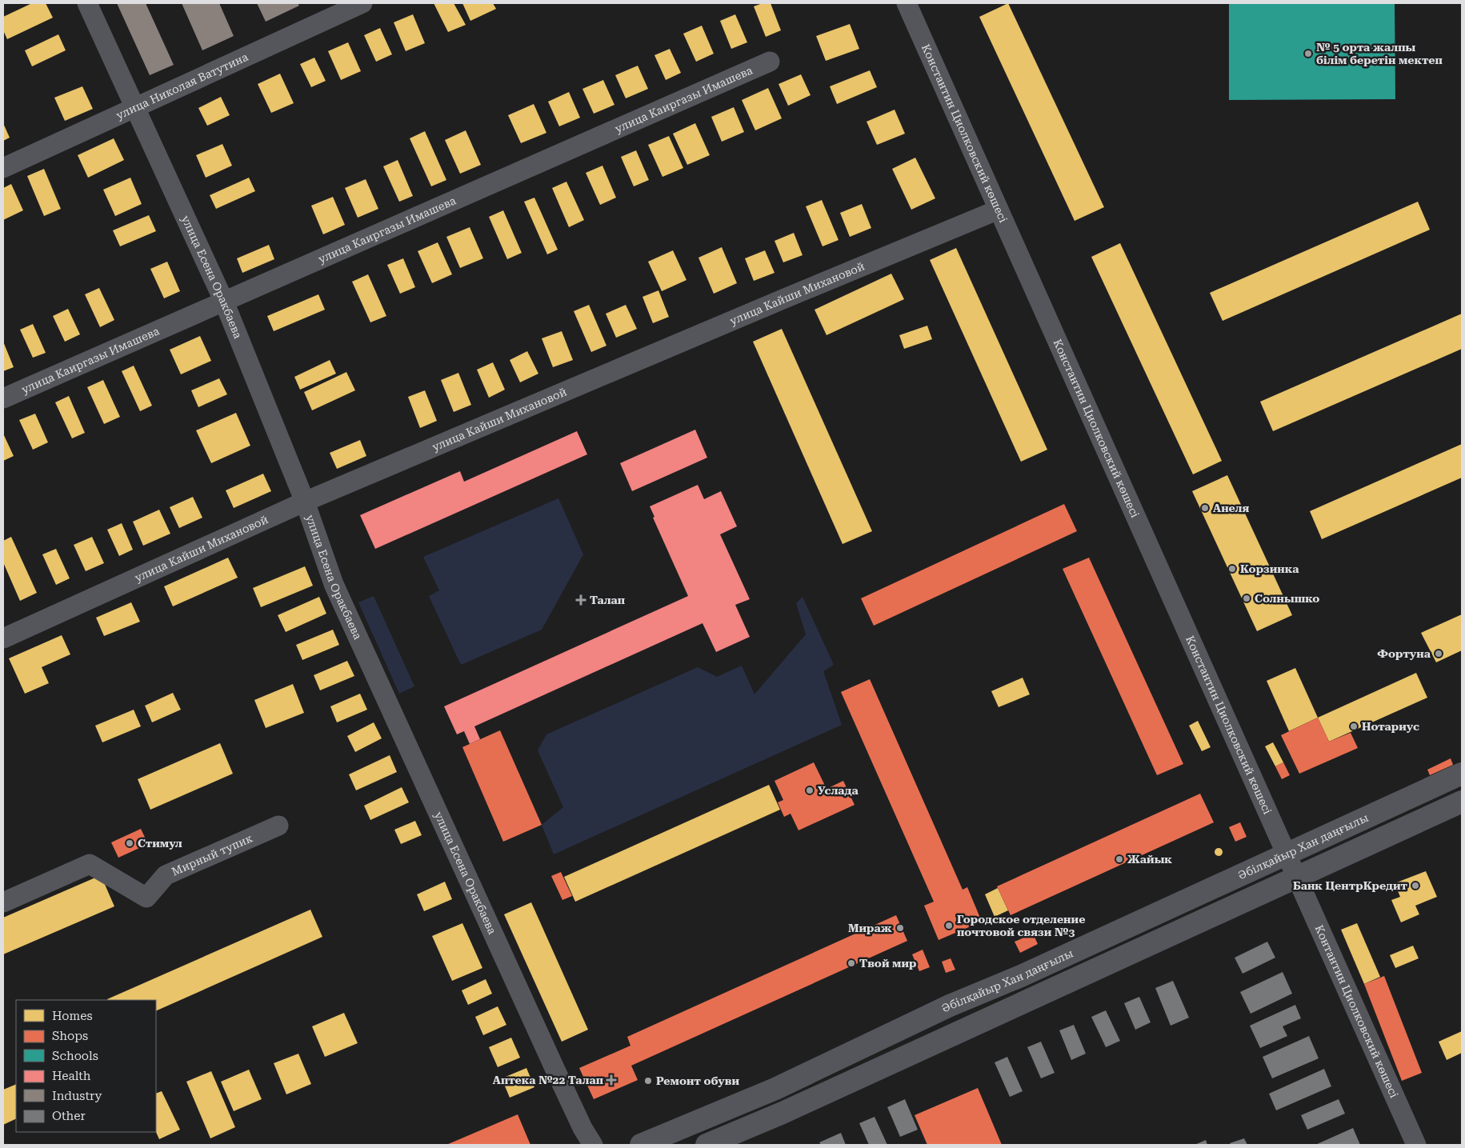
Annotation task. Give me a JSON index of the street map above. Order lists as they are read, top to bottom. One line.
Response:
{"streets":{"main road":["Әбілқайыр Хан даңғылы"],"street":["улица Николая Ватутина","улица Каиргазы Имашева","Константин Циолковский көшесі","улица Есена Оракбаева","улица Кайши Михановой","Мирный тупик","Контантин Циолковский көшесі"]},"crossings":[["улица Николая Ватутина","улица Есена Оракбаева"],["улица Каиргазы Имашева","улица Есена Оракбаева"],["Константин Циолковский көшесі","улица Кайши Михановой"],["Константин Циолковский көшесі","Әбілқайыр Хан даңғылы"],["Константин Циолковский көшесі","Контантин Циолковский көшесі"],["улица Есена Оракбаева","улица Кайши Михановой"]],"places":{"other":["№ 5 орта жалпы білім беретін мектеп","Анеля","Корзинка","Солнышко","Фортуна","Нотариус","Услада","Стимул","Жайык","Банк ЦентрКредит","Городское отделение почтовой связи №3","Мираж","Твой мир","Ремонт обуви"],"health":["Талап","Аптека №22 Талап"]},"legend":["Homes","Shops","Schools","Health","Industry","Other"]}
